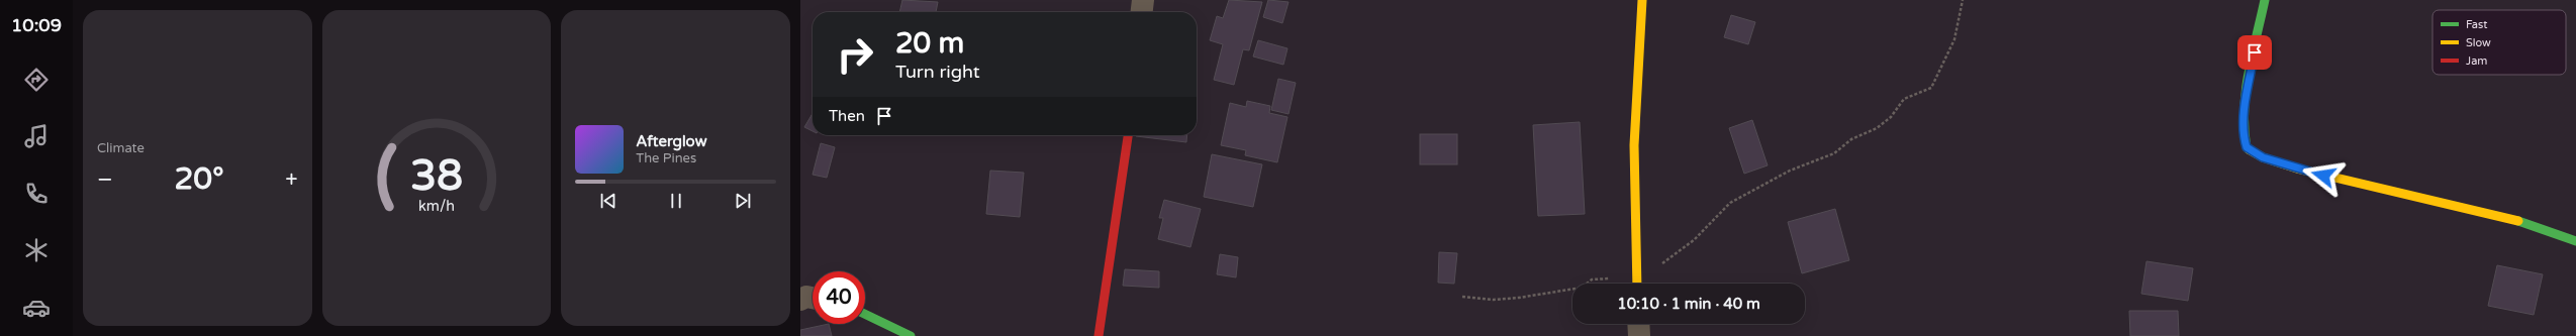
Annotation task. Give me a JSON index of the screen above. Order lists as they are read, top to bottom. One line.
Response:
{"legend":["Fast","Slow","Jam"],"page":{"tabs":"10:09","tile":"Climate","turn":["20 m","Turn right"],"then":"Then","song":["Afterglow","The Pines"],"heat":["−","20°","+"],"limit":"40","trip":"10:10 · 1 min · 40 m","gauge":["38","km/h"]}}
